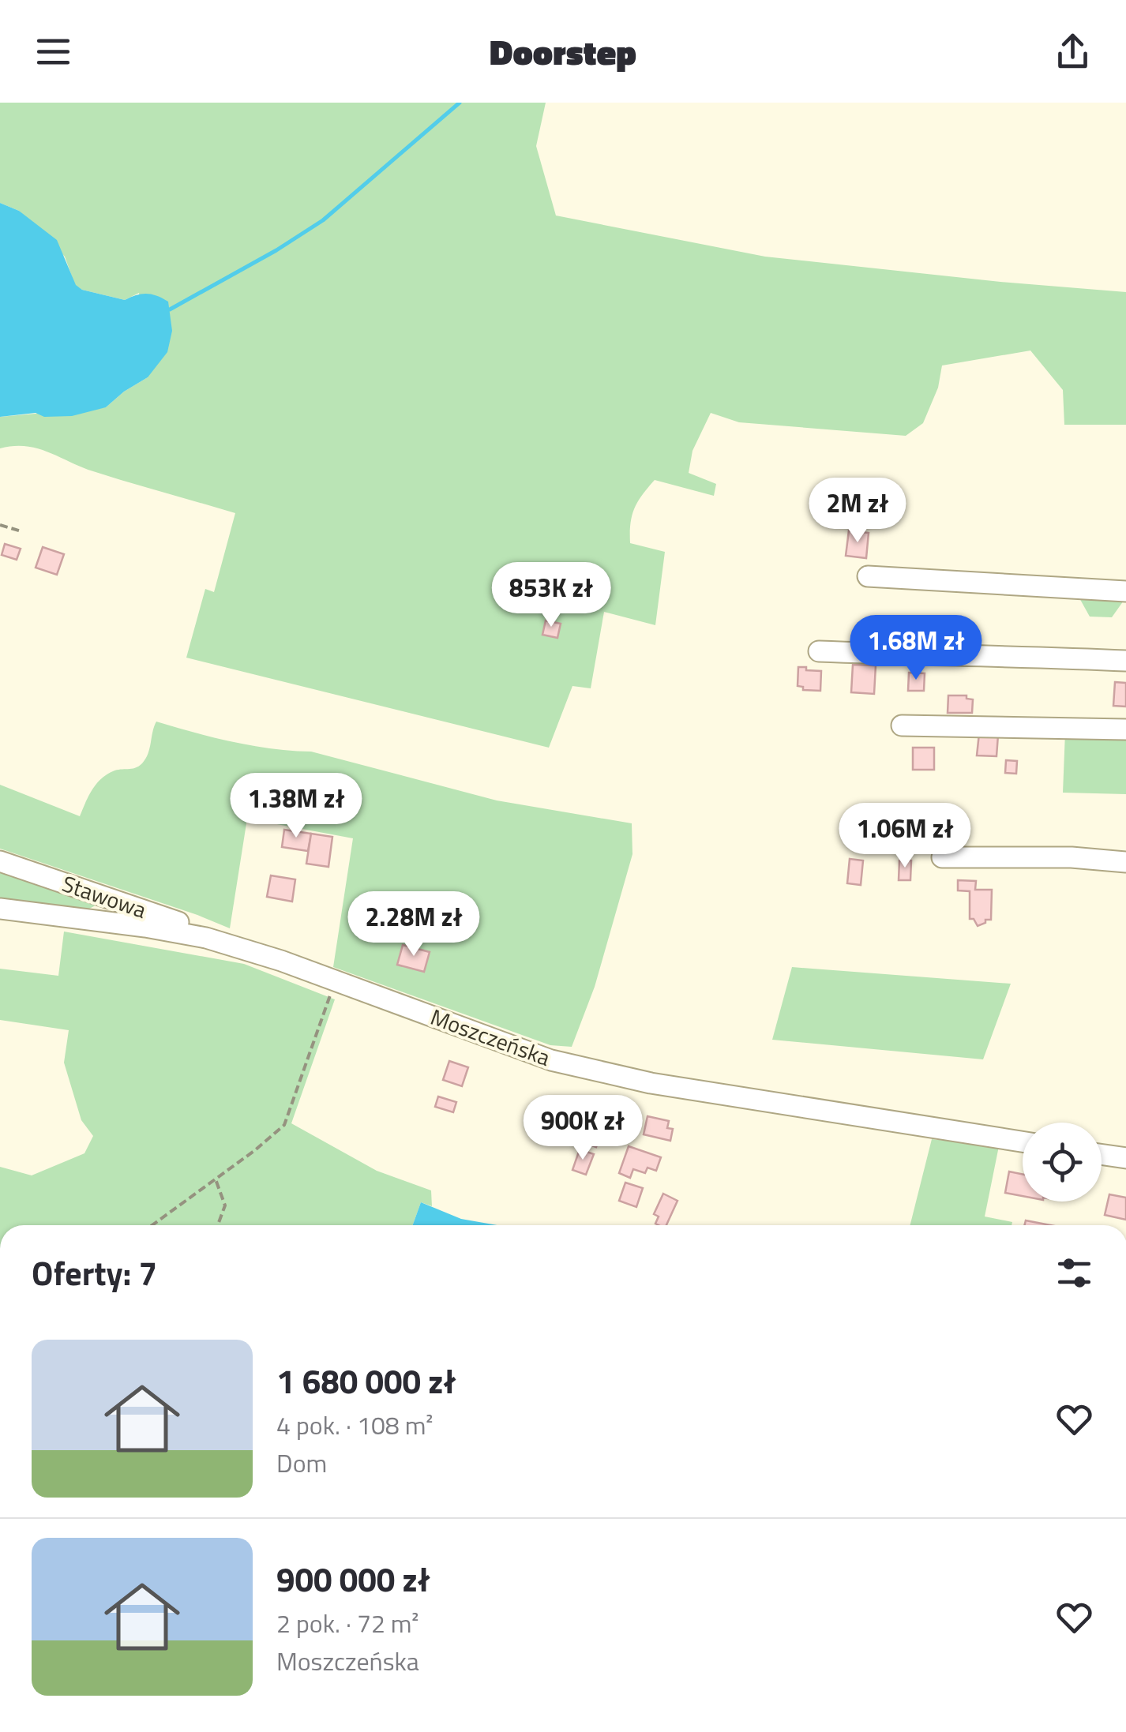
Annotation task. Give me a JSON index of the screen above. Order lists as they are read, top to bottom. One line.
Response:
{"streets":{"street":["Stawowa","Moszczeńska"]},"crossings":[["Stawowa","Moszczeńska"]],"page":{"header":"Doorstep","price":["2M zł","853K zł","1.68M zł","1.38M zł","1.06M zł","2.28M zł","900K zł"],"heading":"Oferty: 7","list":[{"name":"1 680 000 zł","note":"4 pok. · 108 m² · Dom"},{"name":"900 000 zł","note":"2 pok. · 72 m² · Moszczeńska"}]}}
